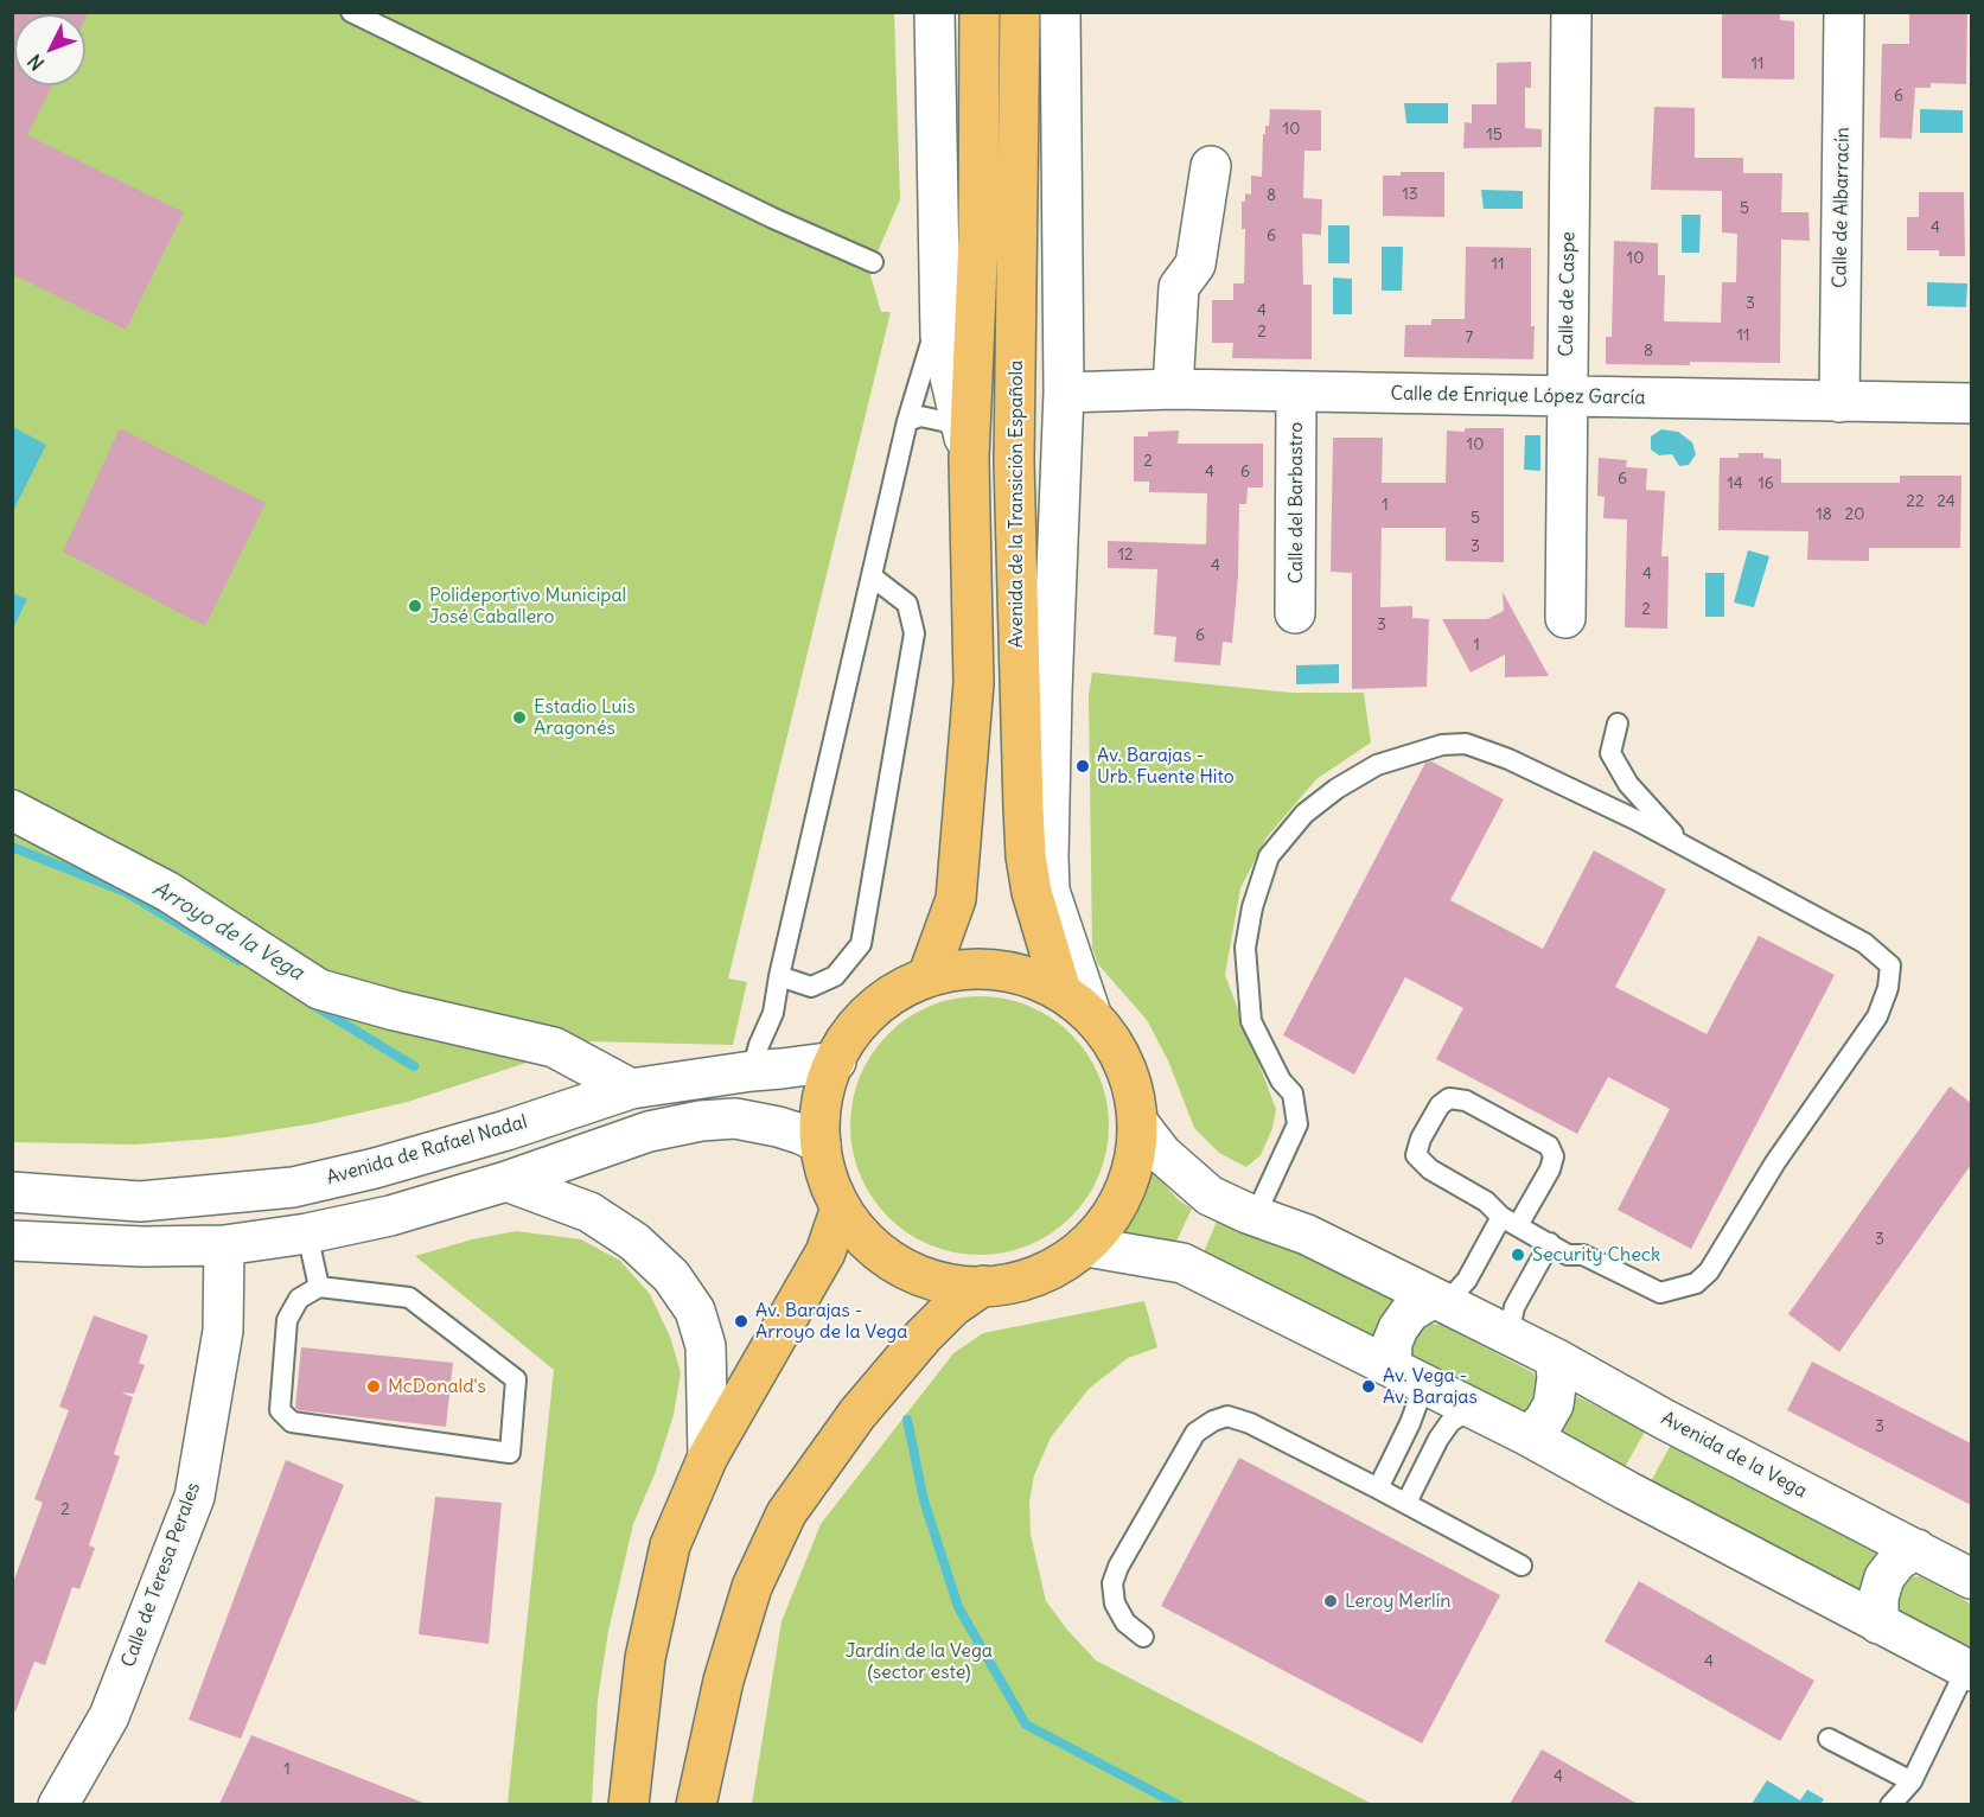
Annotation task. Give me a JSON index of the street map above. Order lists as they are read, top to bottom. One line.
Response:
{"streets":{"main road":["Avenida de la Transición Española"],"street":["Calle de Albarracín","Calle de Caspe","Calle de Enrique López García","Calle del Barbastro","Avenida de Rafael Nadal","Avenida de la Vega","Calle de Teresa Perales"]},"crossings":[["Calle de Albarracín","Calle de Enrique López García"],["Calle de Caspe","Calle de Enrique López García"],["Calle de Enrique López García","Calle del Barbastro"]],"water":["Arroyo de la Vega"],"parks":["Jardín de la Vega (sector este)"],"places":["Polideportivo Municipal José Caballero","Estadio Luis Aragonés","Av. Barajas - Urb. Fuente Hito","Security Check","Av. Barajas - Arroyo de la Vega","McDonald's","Av. Vega - Av. Barajas","Leroy Merlín"],"house_numbers":["11","6","10","15","13","8","5","4","6","10","11","3","4","2","11","7","8","10","2","4","6","6","14","16","22","24","1","18","20","5","3","12","4","4","2","3","6","1","3","3","2","4","1","4"],"north":"bottom left"}
